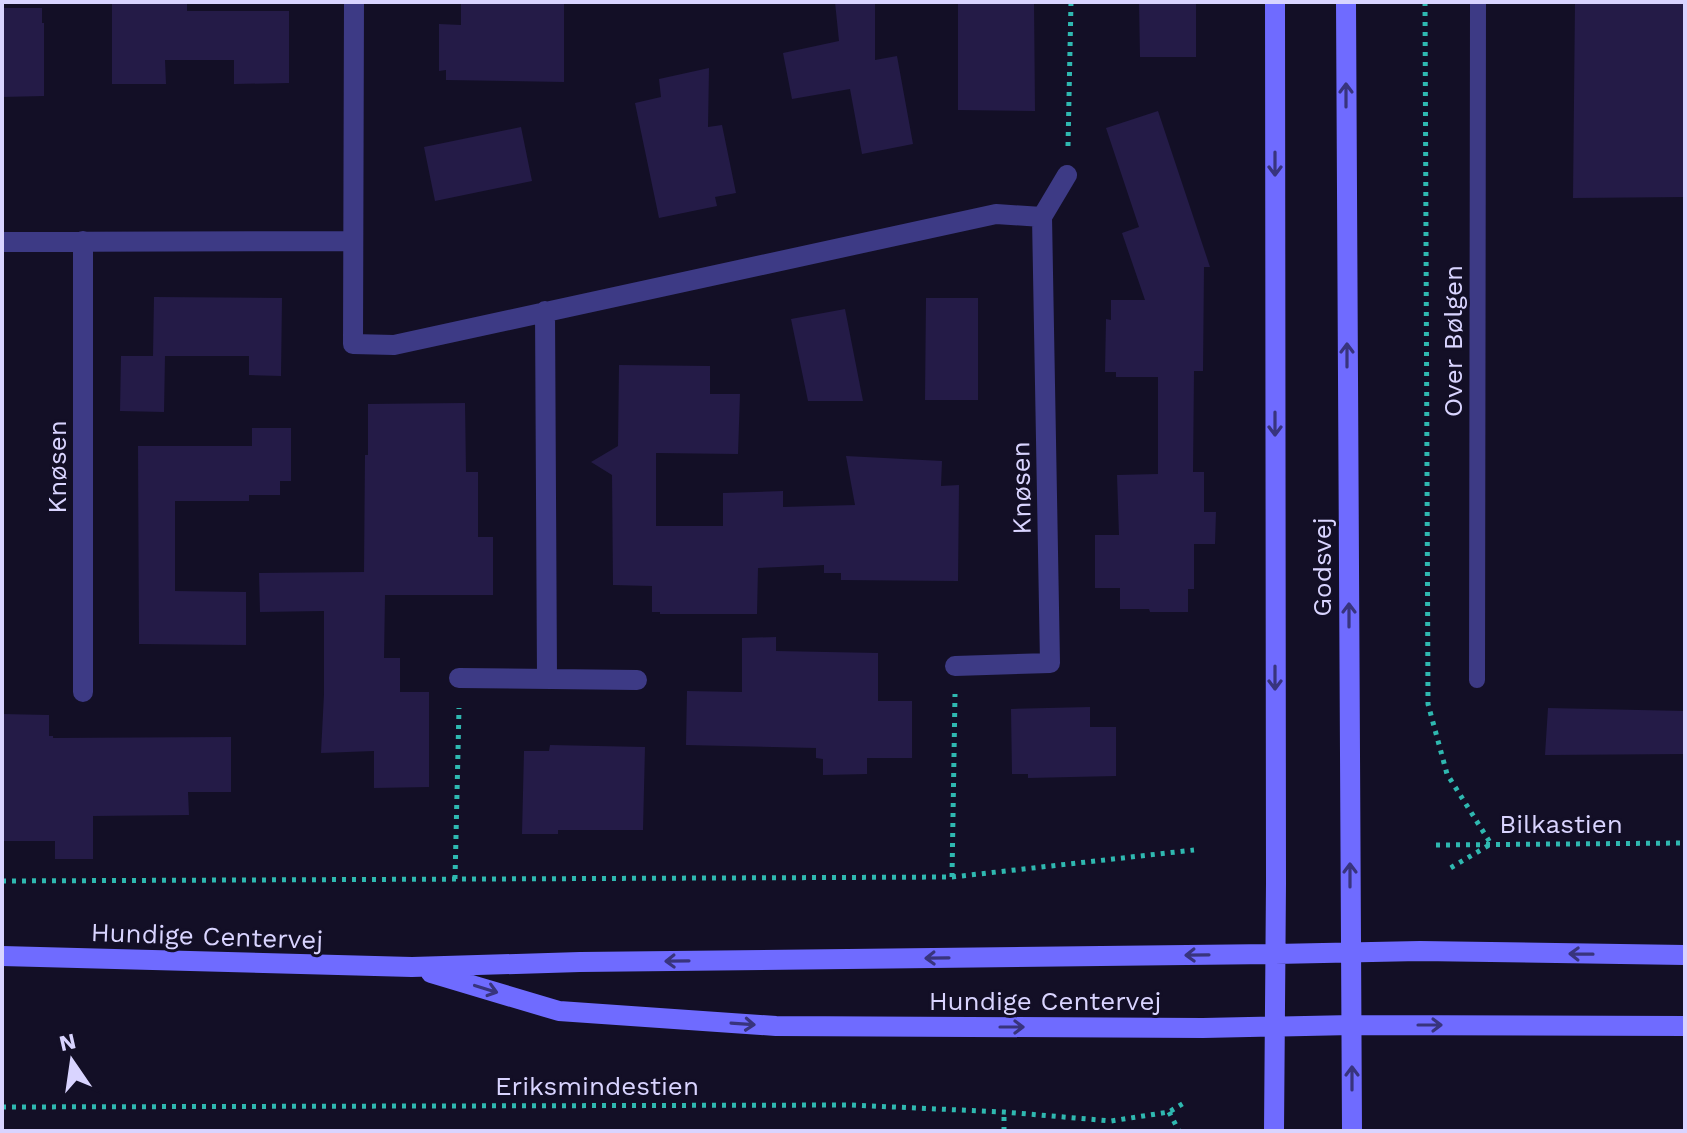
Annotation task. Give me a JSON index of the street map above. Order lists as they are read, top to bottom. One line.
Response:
{"streets":{"street":["Knøsen","Godsvej","Hundige Centervej"],"lane":["Over Bølgen"],"path":["Bilkastien","Eriksmindestien"]},"crossings":[["Godsvej","Hundige Centervej"]],"north":"top"}
